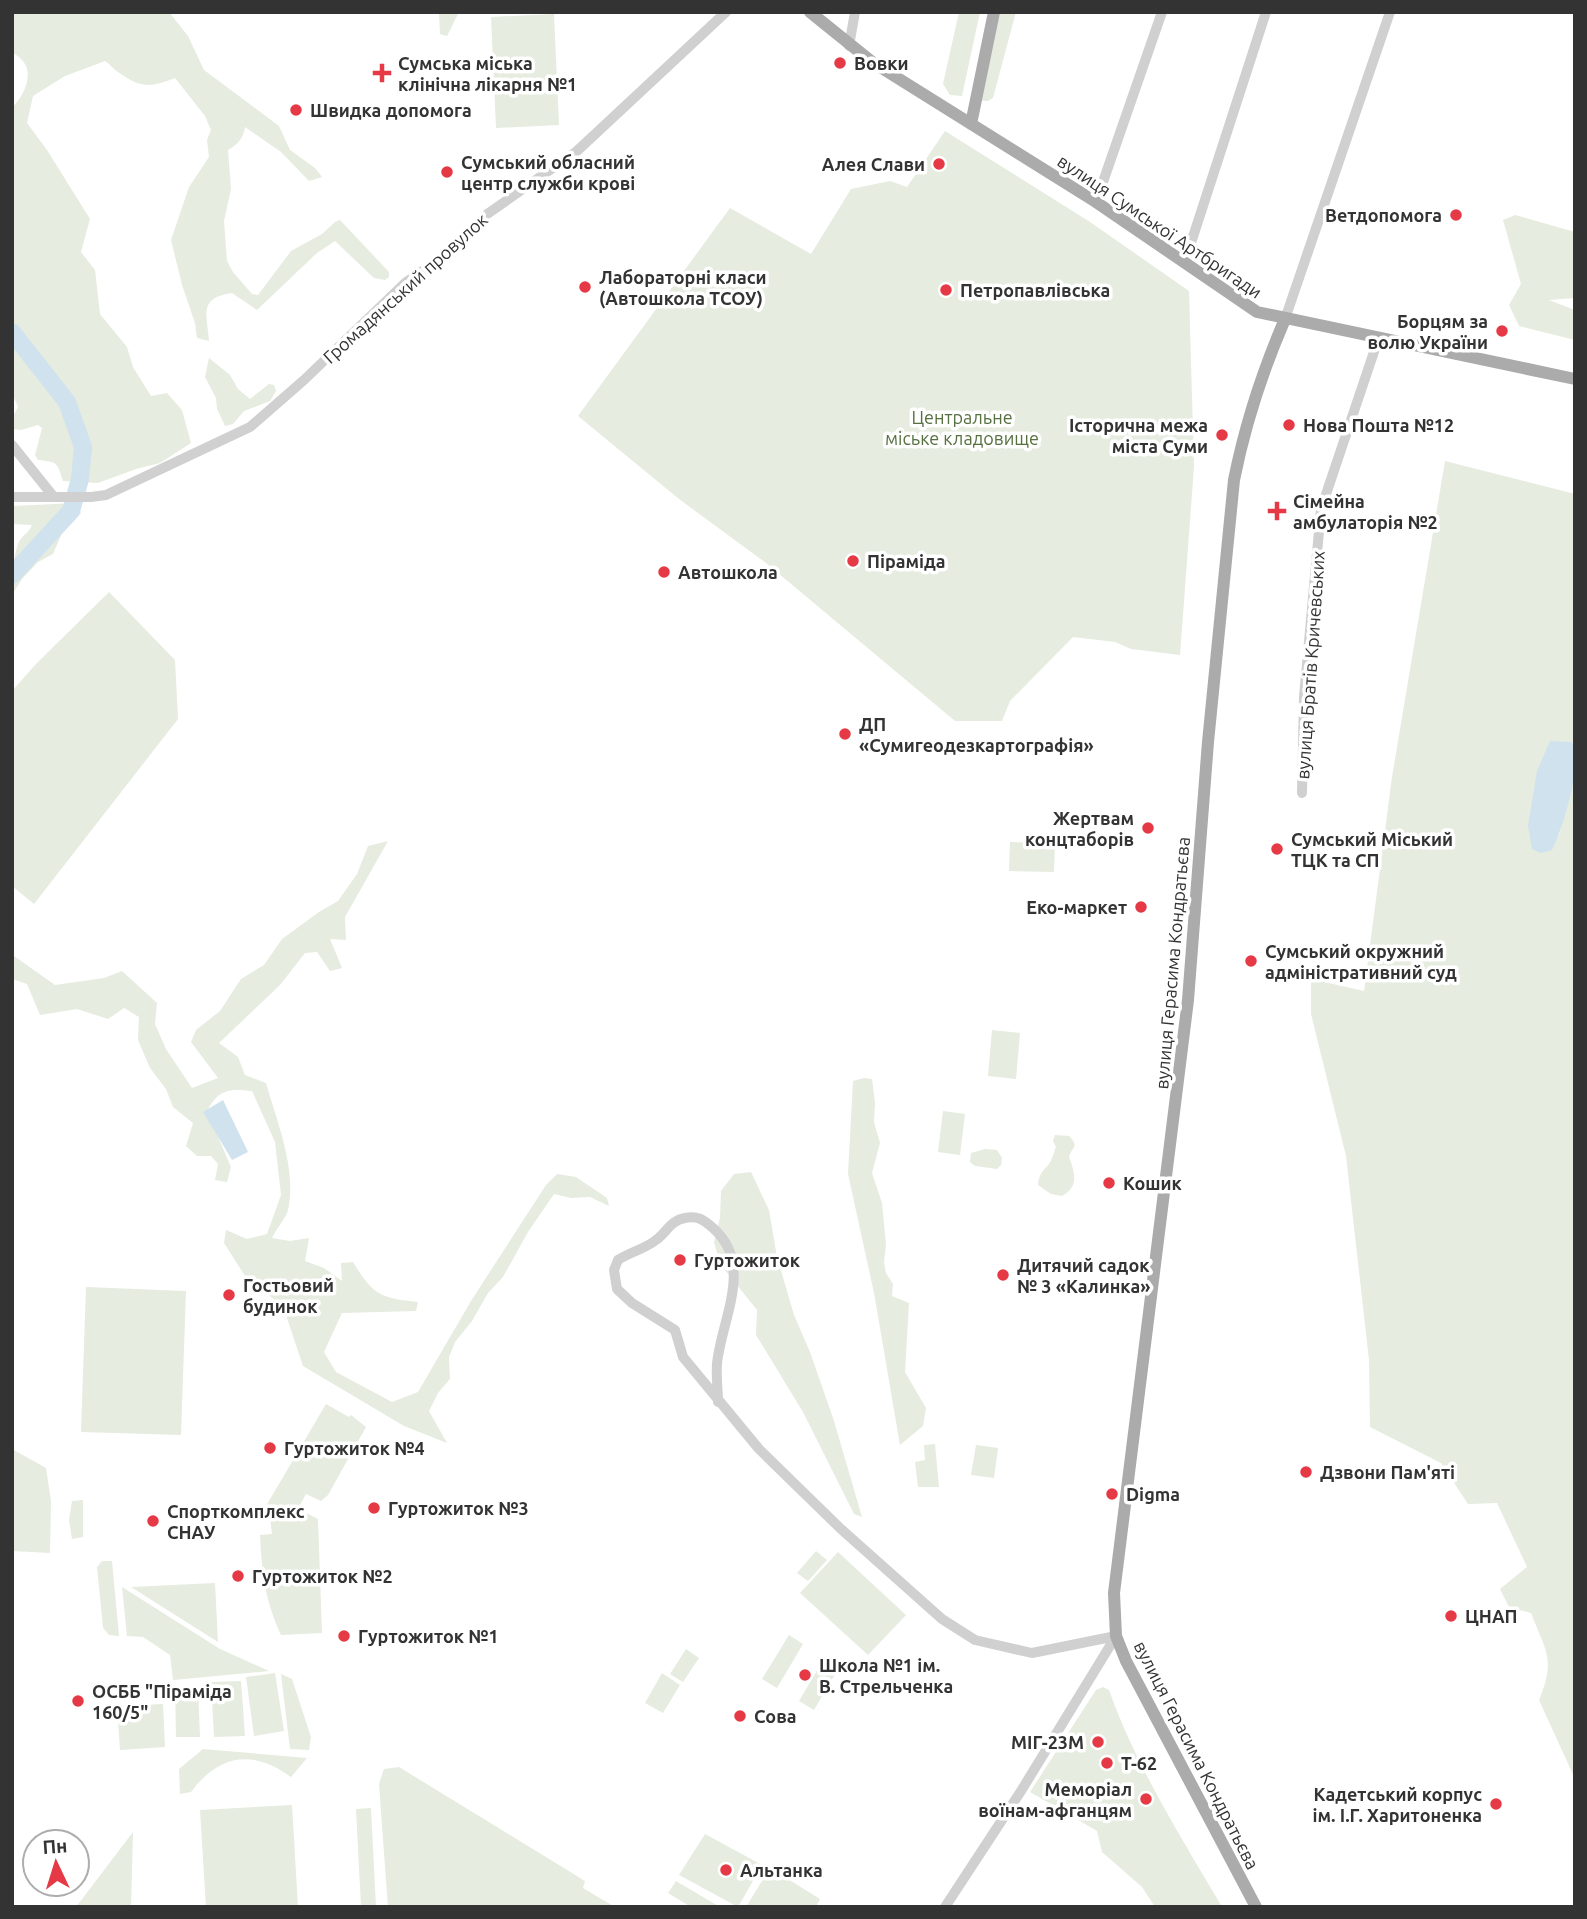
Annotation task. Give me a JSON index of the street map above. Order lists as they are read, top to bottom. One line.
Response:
{"streets":{"main road":["вулиця Сумської Артбригади","вулиця Герасима Кондратьєва"],"street":["Громадянський провулок","вулиця Братів Кричевських"]},"crossings":[["вулиця Сумської Артбригади","вулиця Братів Кричевських"],["вулиця Сумської Артбригади","вулиця Герасима Кондратьєва"]],"parks":["Центральне міське кладовище"],"places":{"other":["Вовки","Швидка допомога","Алея Слави","Сумський обласний центр служби крові","Ветдопомога","Лабораторні класи (Автошкола ТСОУ)","Петропавлівська","Борцям за волю України","Нова Пошта №12","Історична межа міста Суми","Піраміда","Автошкола","ДП «Сумигеодезкартографія»","Жертвам концтаборів","Сумський Міський ТЦК та СП","Еко-маркет","Сумський окружний адміністративний суд","Кошик","Гуртожиток","Дитячий садок № 3 «Калинка»","Гостьовий будинок","Гуртожиток №4","Дзвони Пам'яті","Digma","Гуртожиток №3","Спорткомплекс СНАУ","Гуртожиток №2","ЦНАП","Гуртожиток №1","Школа №1 ім. В. Стрельченка","ОСББ \"Піраміда 160/5\"","Сова","МІГ-23М","Т-62","Меморіал воїнам-афганцям","Кадетський корпус ім. І.Г. Харитоненка","Альтанка"],"health":["Сумська міська клінічна лікарня №1","Сімейна амбулаторія №2"]},"north":"top"}
